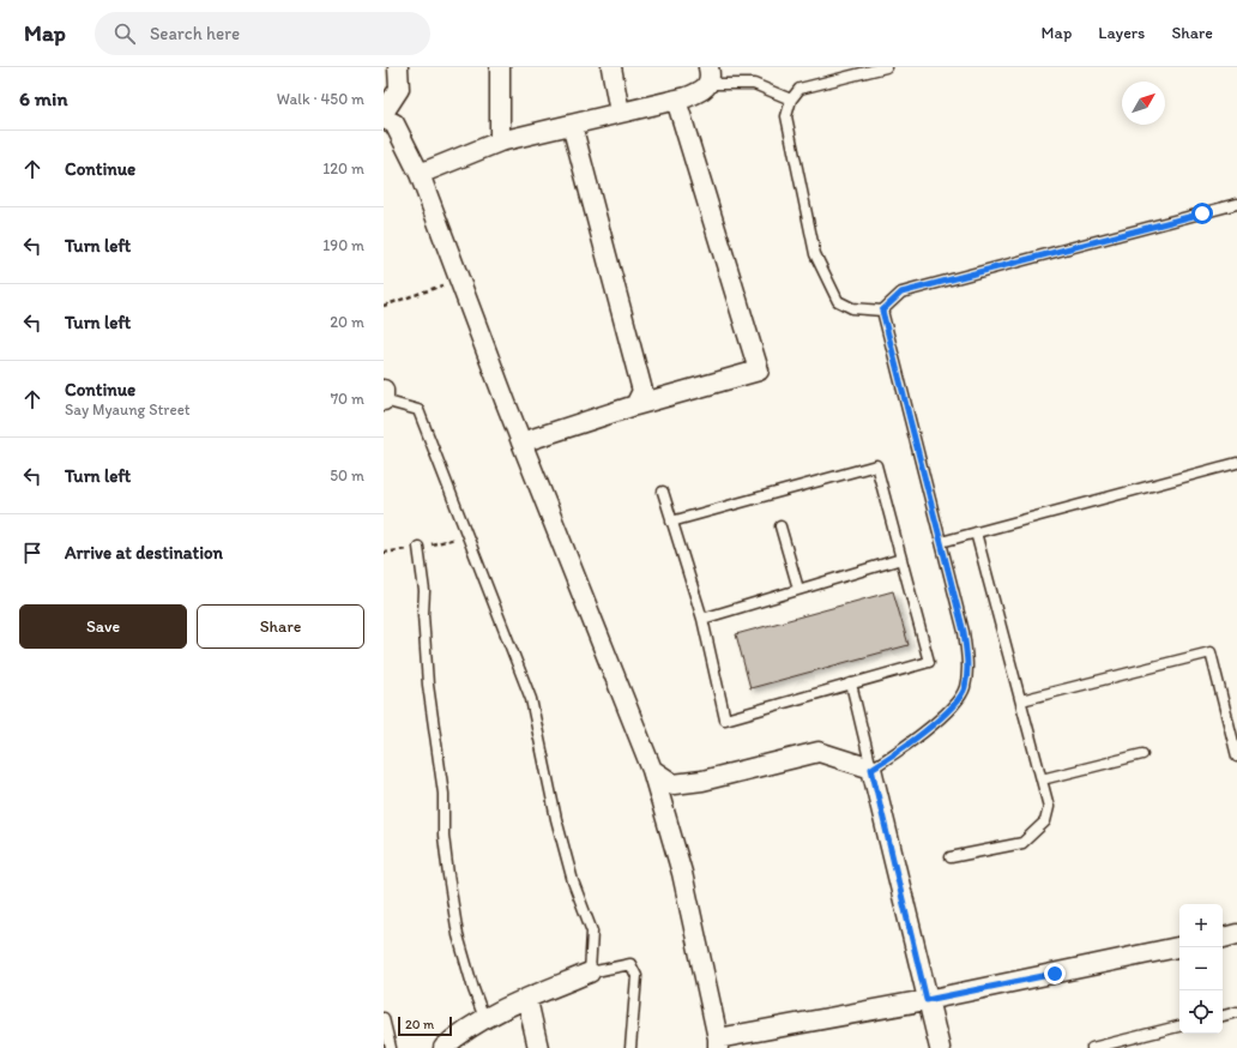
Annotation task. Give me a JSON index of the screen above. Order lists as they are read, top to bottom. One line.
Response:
{"scale_bar":"20 m","north":"top right","page":{"header":"Map","search":"Search here","nav":["Map","Layers","Share"],"heading":["6 min","Walk · 450 m"],"list":[["Continue","120 m"],["Turn left","190 m"],["Turn left","20 m"],["Continue","Say Myaung Street","70 m"],["Turn left","50 m"],"Arrive at destination"],"buttons":["Save","Share"],"map_buttons":["+","−"],"scale":"20 m"}}
